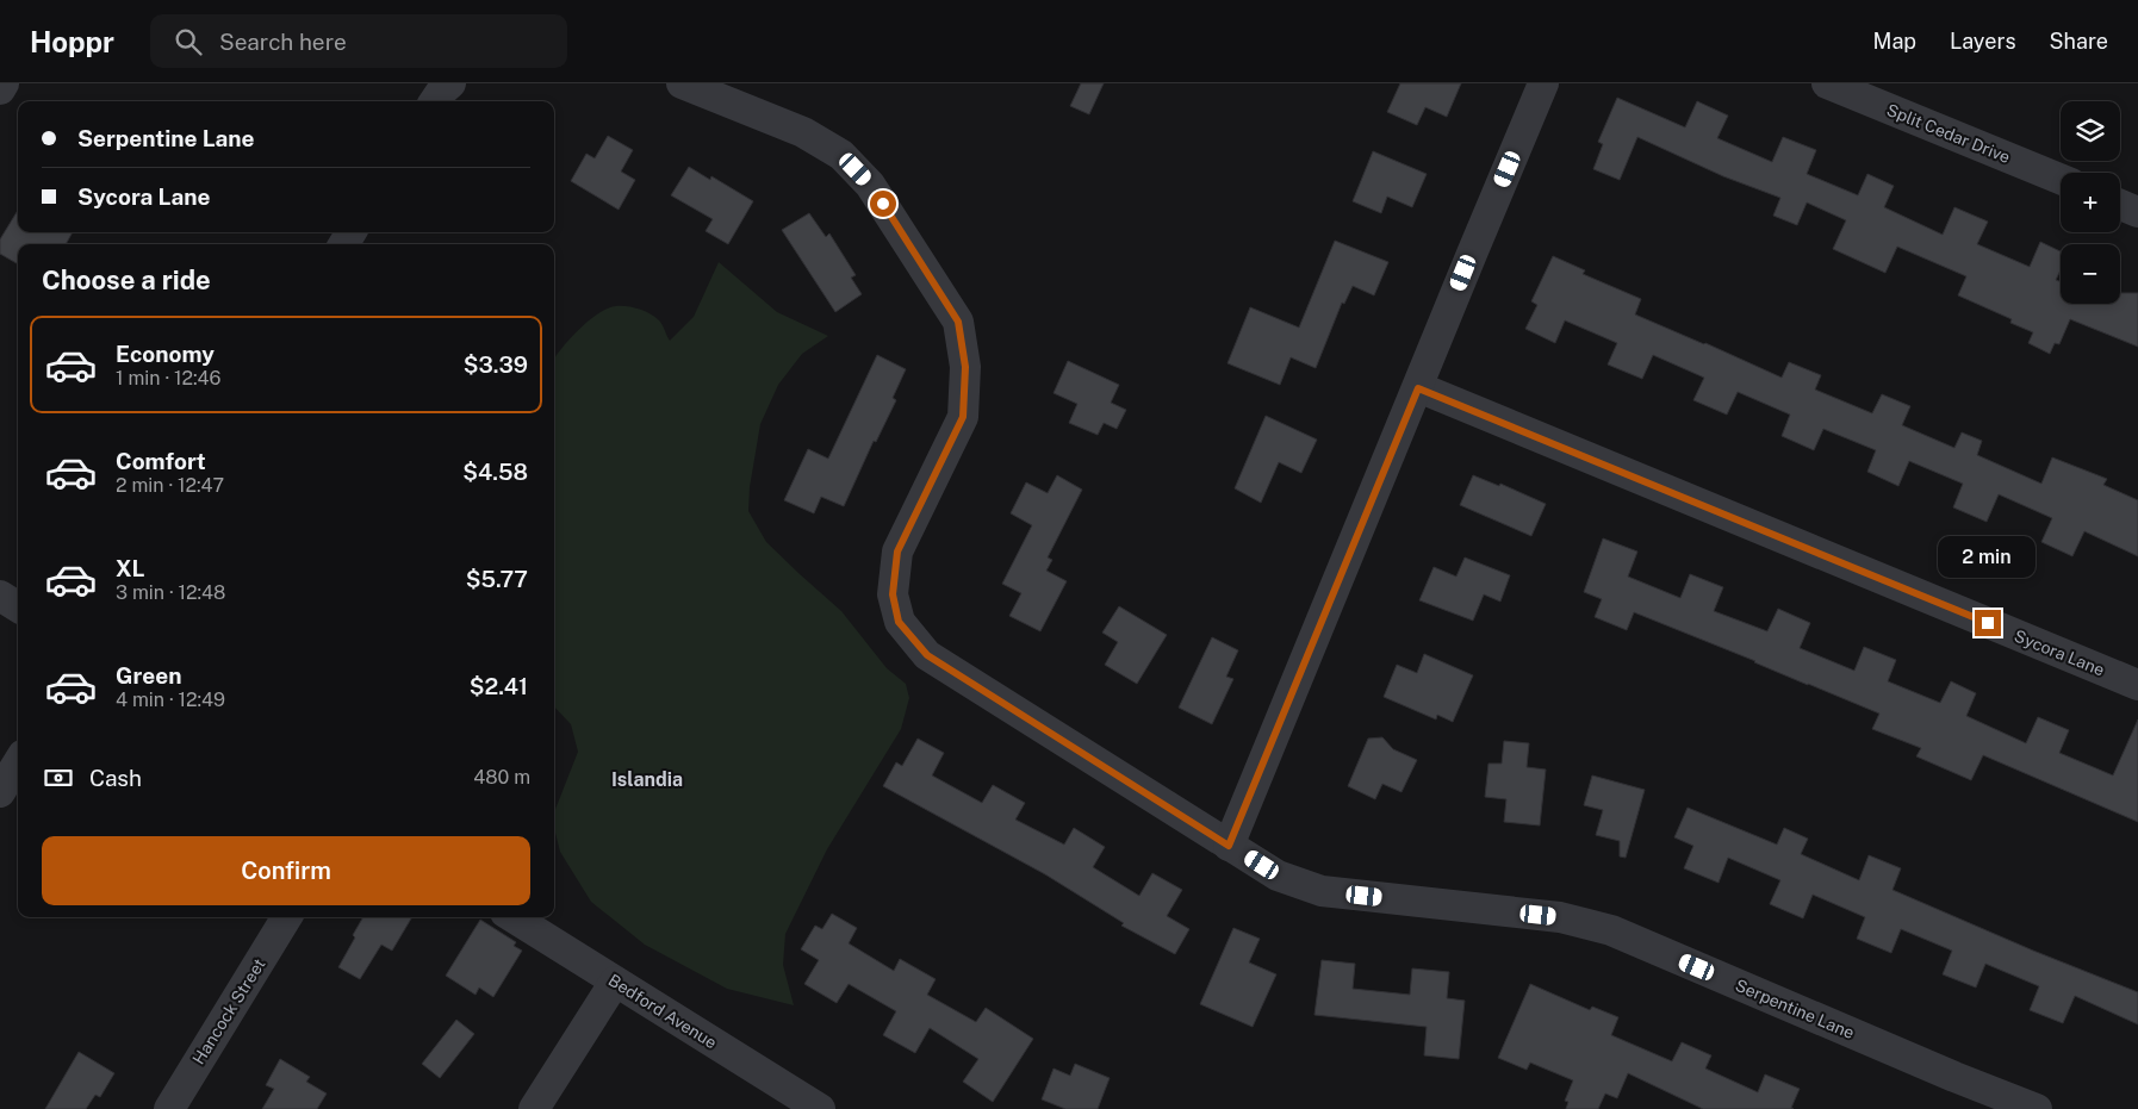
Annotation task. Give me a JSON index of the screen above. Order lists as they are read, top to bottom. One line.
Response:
{"streets":{"street":["Split Cedar Drive","Sycora Lane","Serpentine Lane","Hancock Street","Bedford Avenue"]},"districts":["Islandia"],"page":{"header":"Hoppr","search":"Search here","nav":["Map","Layers","Share"],"map_buttons":["+","−"],"banner":["Serpentine Lane","Sycora Lane"],"heading":"Choose a ride","list":[{"name":"Economy","note":"1 min · 12:46","value":"$3.39"},{"name":"Comfort","note":"2 min · 12:47","value":"$4.58"},{"name":"XL","note":"3 min · 12:48","value":"$5.77"},{"name":"Green","note":"4 min · 12:49","value":"$2.41"}],"bubble":"2 min","pay":["Cash","480 m"],"buttons":"Confirm"}}
